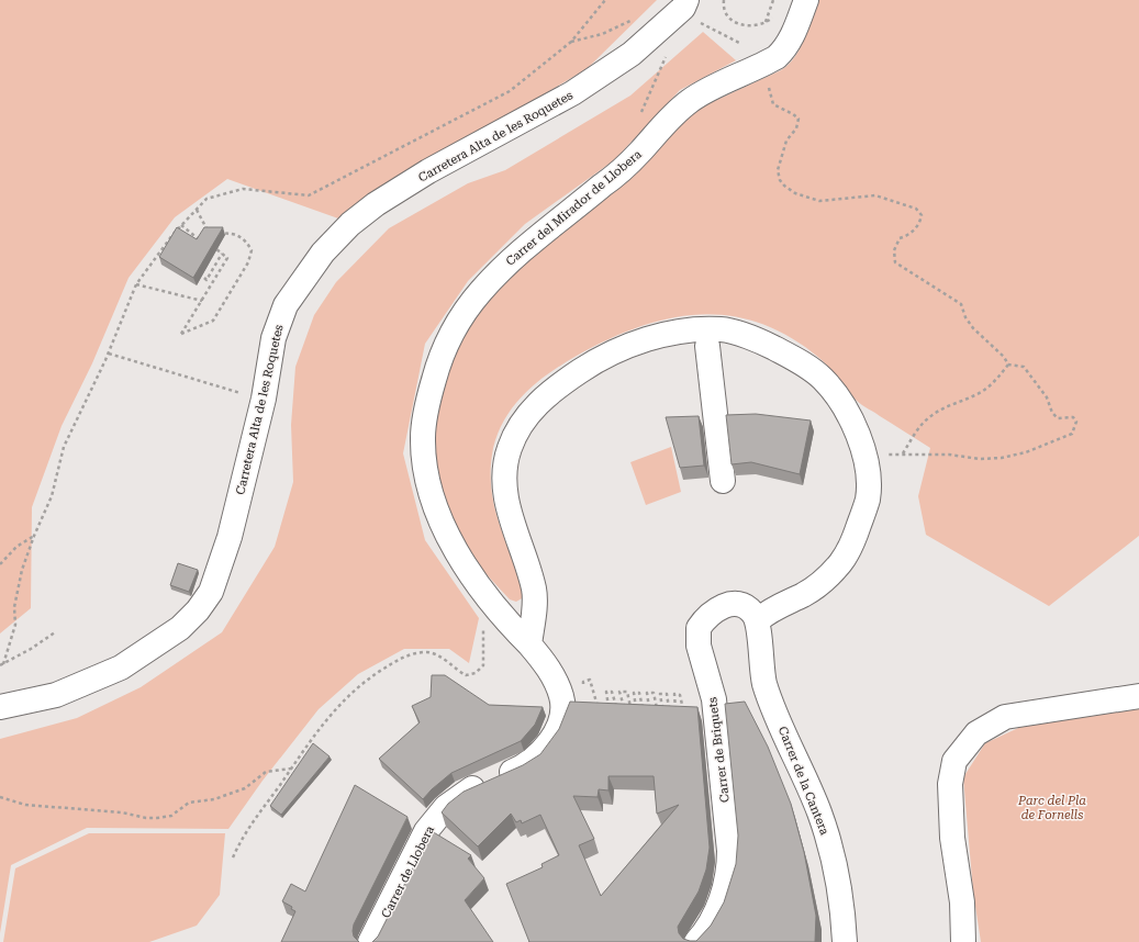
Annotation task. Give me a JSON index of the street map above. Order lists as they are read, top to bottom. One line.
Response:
{"streets":{"street":["Carretera Alta de les Roquetes","Carrer del Mirador de Llobera","Carrer de Briquets","Carrer de la Cantera","Carrer de Llobera"]},"crossings":[["Carrer del Mirador de Llobera","Carrer de Llobera"],["Carrer de Briquets","Carrer de la Cantera"]],"parks":["Parc del Pla de Fornells"]}
